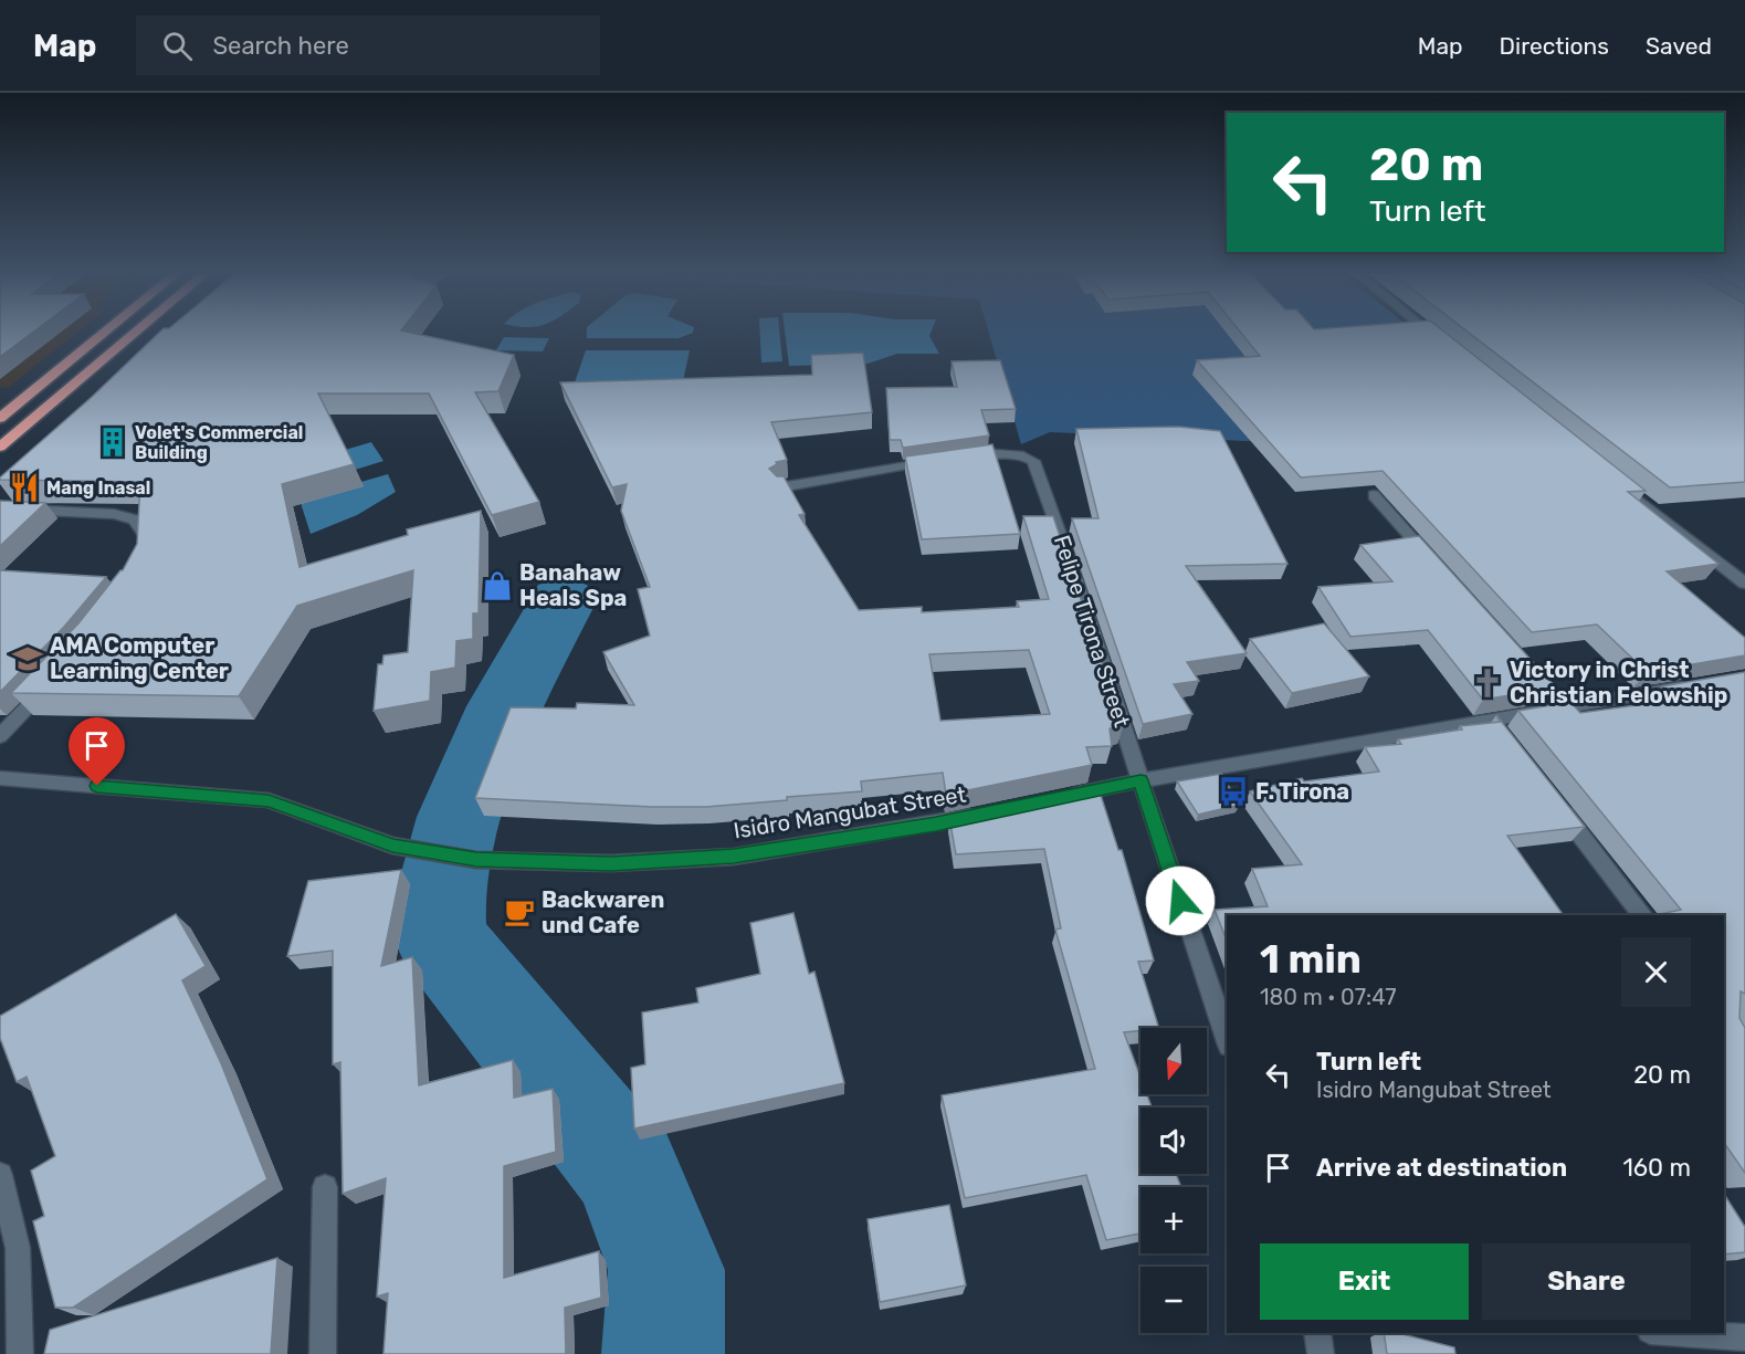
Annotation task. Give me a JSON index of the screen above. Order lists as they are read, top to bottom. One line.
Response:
{"streets":{"street":["Felipe Tirona Street","Isidro Mangubat Street"]},"places":{"building":["Volet's Commercial Building"],"restaurant":["Mang Inasal"],"shop":["Banahaw Heals Spa"],"school or university":["AMA Computer Learning Center"],"church":["Victory in Christ Christian Felowship"],"bus stop":["F. Tirona"],"cafe":["Backwaren und Cafe"]},"north":"bottom","page":{"header":"Map","search":"Search here","nav":["Map","Directions","Saved"],"turn":["20 m","Turn left"],"heading":["1 min","180 m · 07:47"],"map_buttons":["+","−"],"list":[{"name":"Turn left","note":"Isidro Mangubat Street","value":"20 m"},{"name":"Arrive at destination","value":"160 m"}],"buttons":["Exit","Share"]}}
